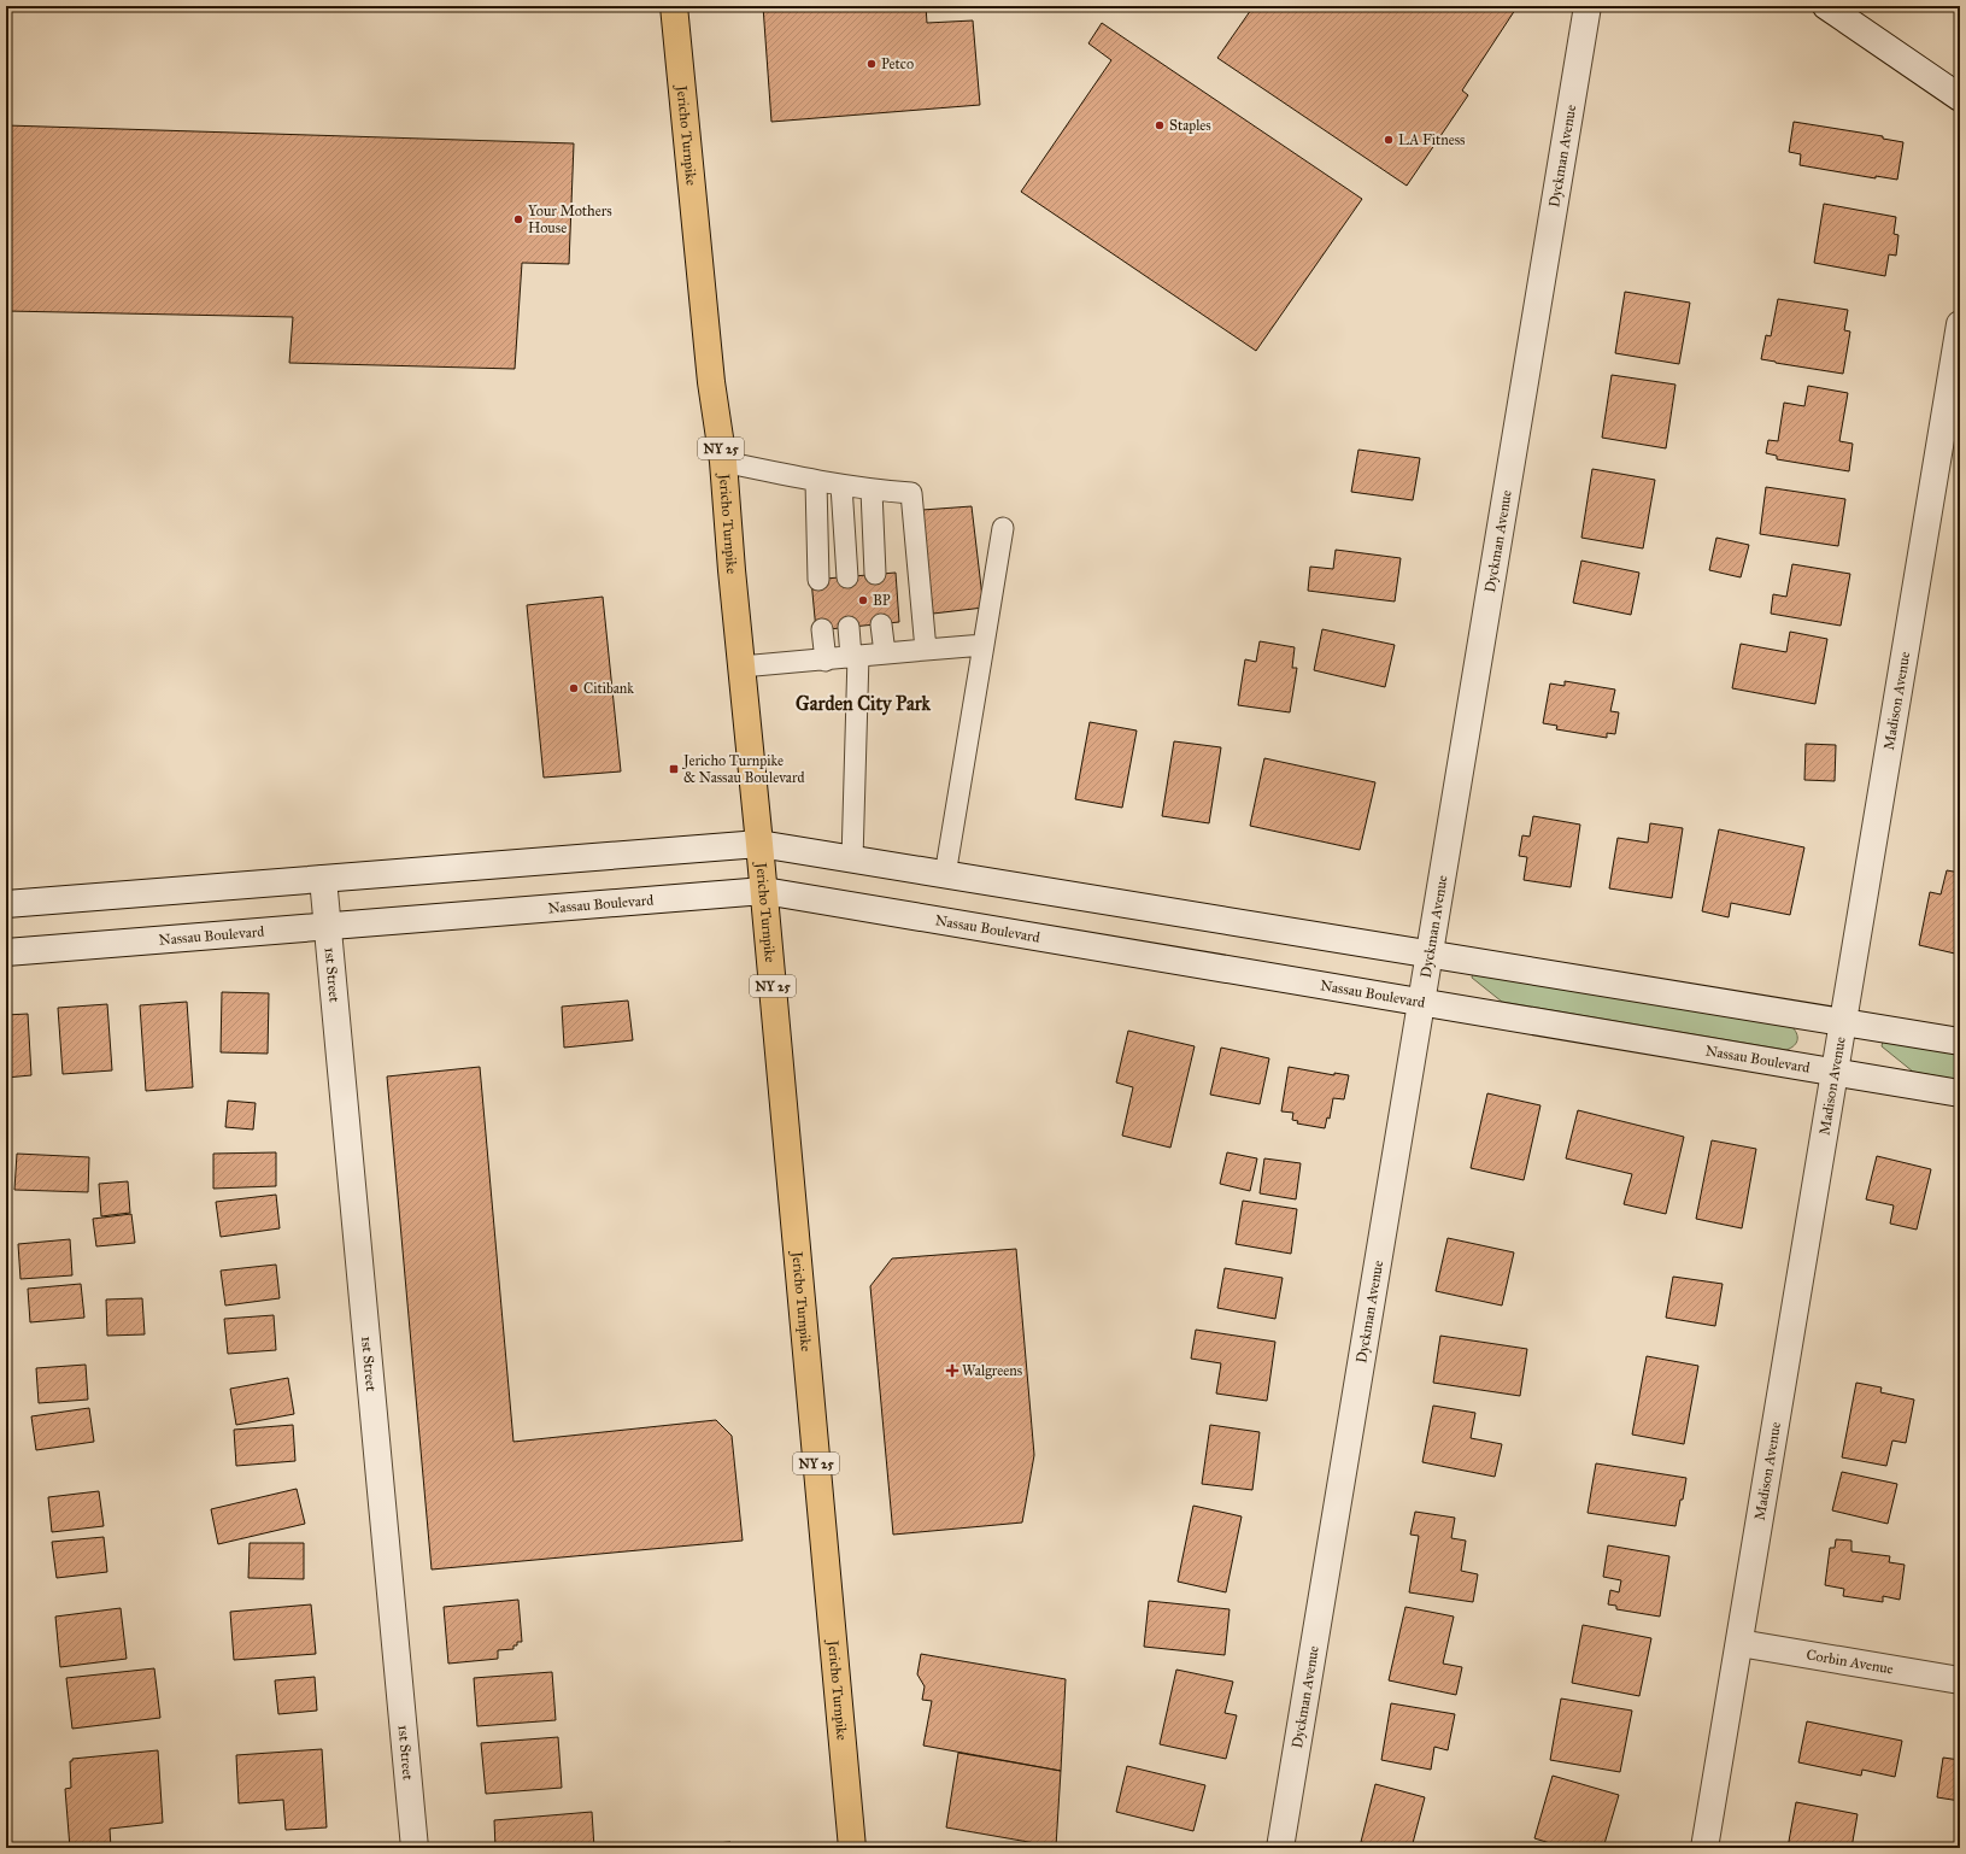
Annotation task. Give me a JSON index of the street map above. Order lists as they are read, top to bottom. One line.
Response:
{"streets":{"main road":["Jericho Turnpike","NY 25"],"street":["Dyckman Avenue","Madison Avenue","Nassau Boulevard","1st Street","Corbin Avenue"]},"crossings":[["Jericho Turnpike","Nassau Boulevard"],["Dyckman Avenue","Nassau Boulevard"],["Madison Avenue","Nassau Boulevard"],["Madison Avenue","Corbin Avenue"],["Nassau Boulevard","1st Street"]],"districts":["Garden City Park"],"places":{"other":["Petco","Staples","LA Fitness","Your Mothers House","BP","Citibank"],"transit":["Jericho Turnpike & Nassau Boulevard"],"health":["Walgreens"]}}
